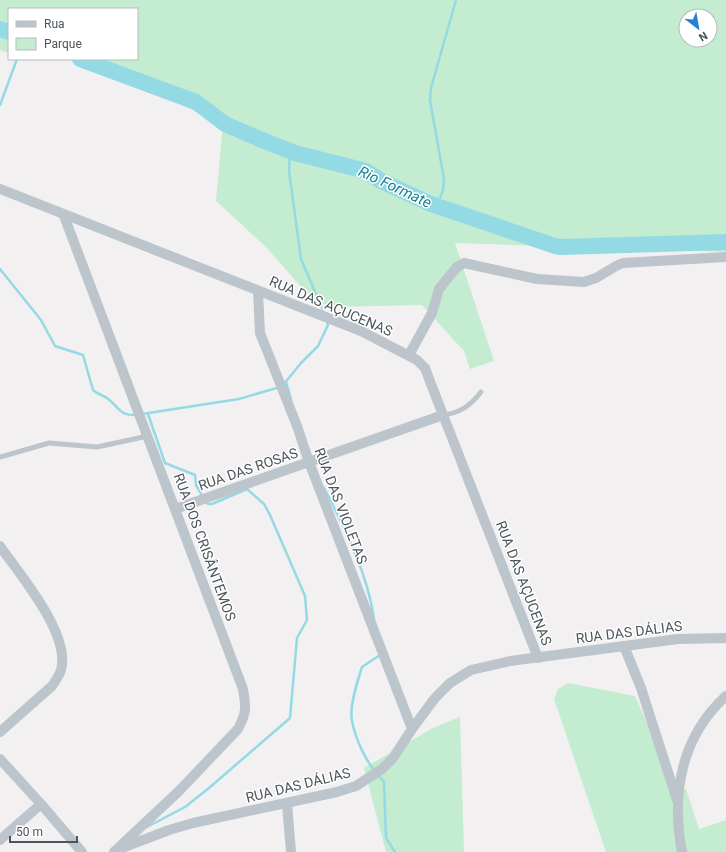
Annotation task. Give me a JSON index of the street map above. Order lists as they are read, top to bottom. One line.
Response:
{"streets":{"street":["RUA DAS AÇUCENAS","RUA DAS ROSAS","RUA DAS VIOLETAS","RUA DOS CRISÂNTEMOS","RUA DAS DÁLIAS"]},"crossings":[["RUA DAS AÇUCENAS","RUA DAS ROSAS"],["RUA DAS AÇUCENAS","RUA DAS VIOLETAS"],["RUA DAS AÇUCENAS","RUA DOS CRISÂNTEMOS"],["RUA DAS AÇUCENAS","RUA DAS DÁLIAS"],["RUA DAS ROSAS","RUA DAS VIOLETAS"],["RUA DAS ROSAS","RUA DOS CRISÂNTEMOS"],["RUA DAS VIOLETAS","RUA DAS DÁLIAS"],["RUA DOS CRISÂNTEMOS","RUA DAS DÁLIAS"]],"water":["Rio Formate"],"legend":["Rua","Parque"],"scale_bar":"50 m","north":"bottom right"}
